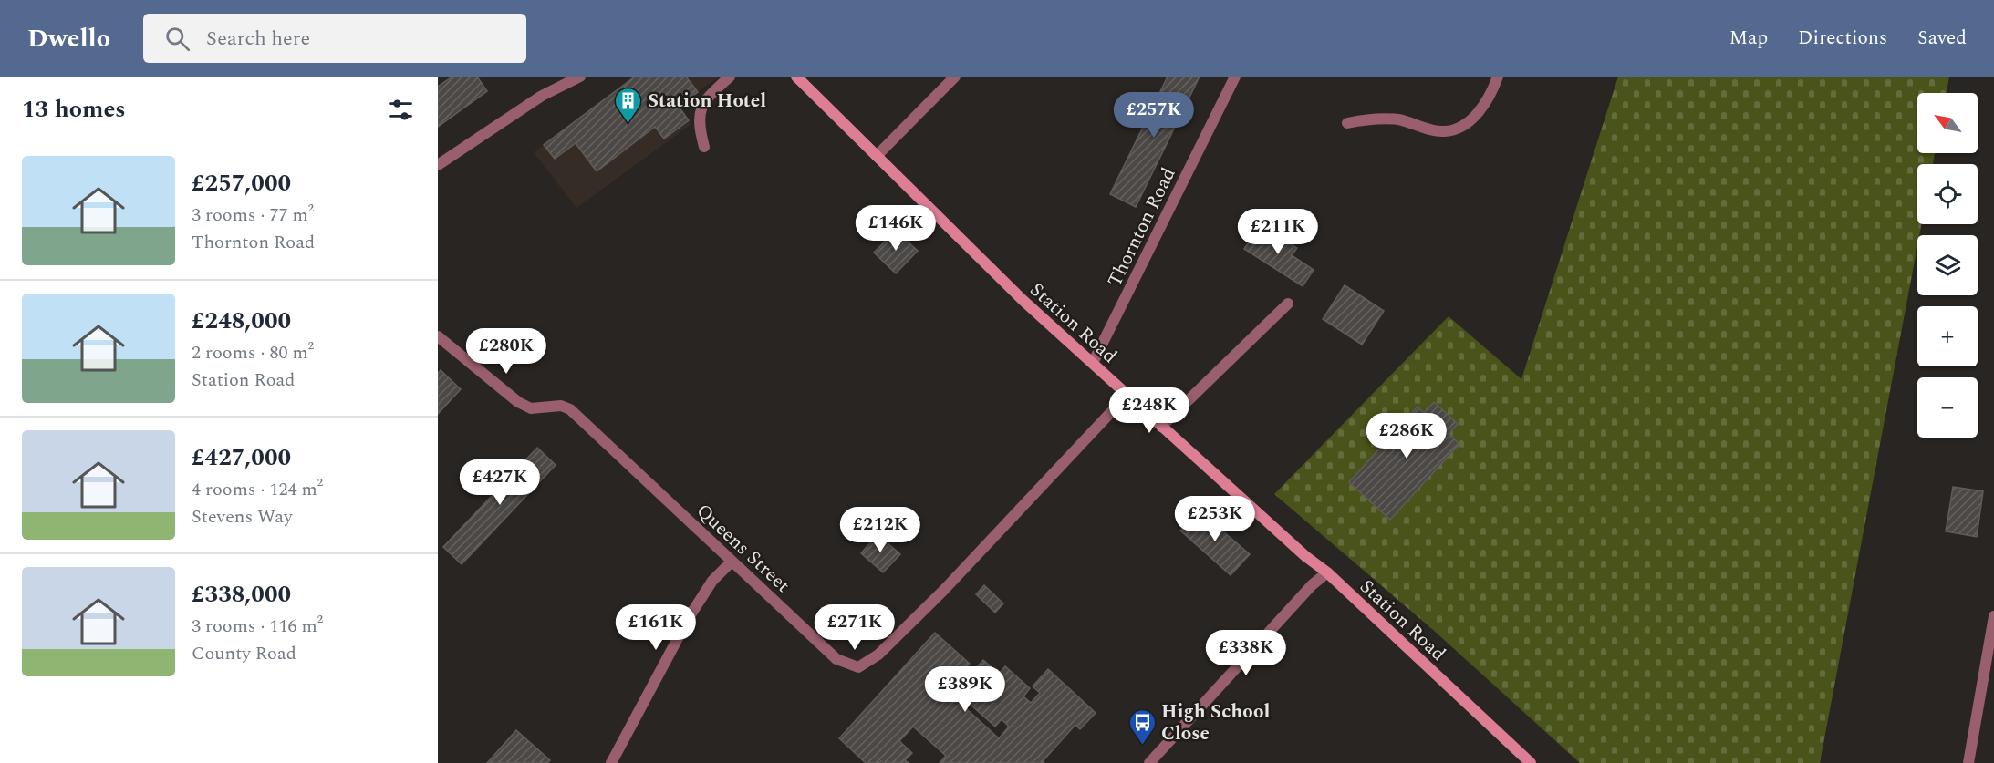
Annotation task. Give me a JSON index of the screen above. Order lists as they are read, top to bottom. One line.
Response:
{"streets":{"main road":["Station Road"],"street":["Thornton Road","Queens Street"]},"crossings":[["Thornton Road","Station Road"],["Station Road","Queens Street"]],"places":{"building":["Station Hotel"],"bus stop":["High School Close"]},"north":"top left","page":{"header":"Dwello","search":"Search here","nav":["Map","Directions","Saved"],"heading":"13 homes","price":["£257K","£146K","£211K","£280K","£248K","£286K","£427K","£253K","£212K","£161K","£271K","£338K","£389K"],"map_buttons":["+","−"],"list":[{"name":"£257,000","note":"3 rooms · 77 m² · Thornton Road"},{"name":"£248,000","note":"2 rooms · 80 m² · Station Road"},{"name":"£427,000","note":"4 rooms · 124 m² · Stevens Way"},{"name":"£338,000","note":"3 rooms · 116 m² · County Road"}]}}
